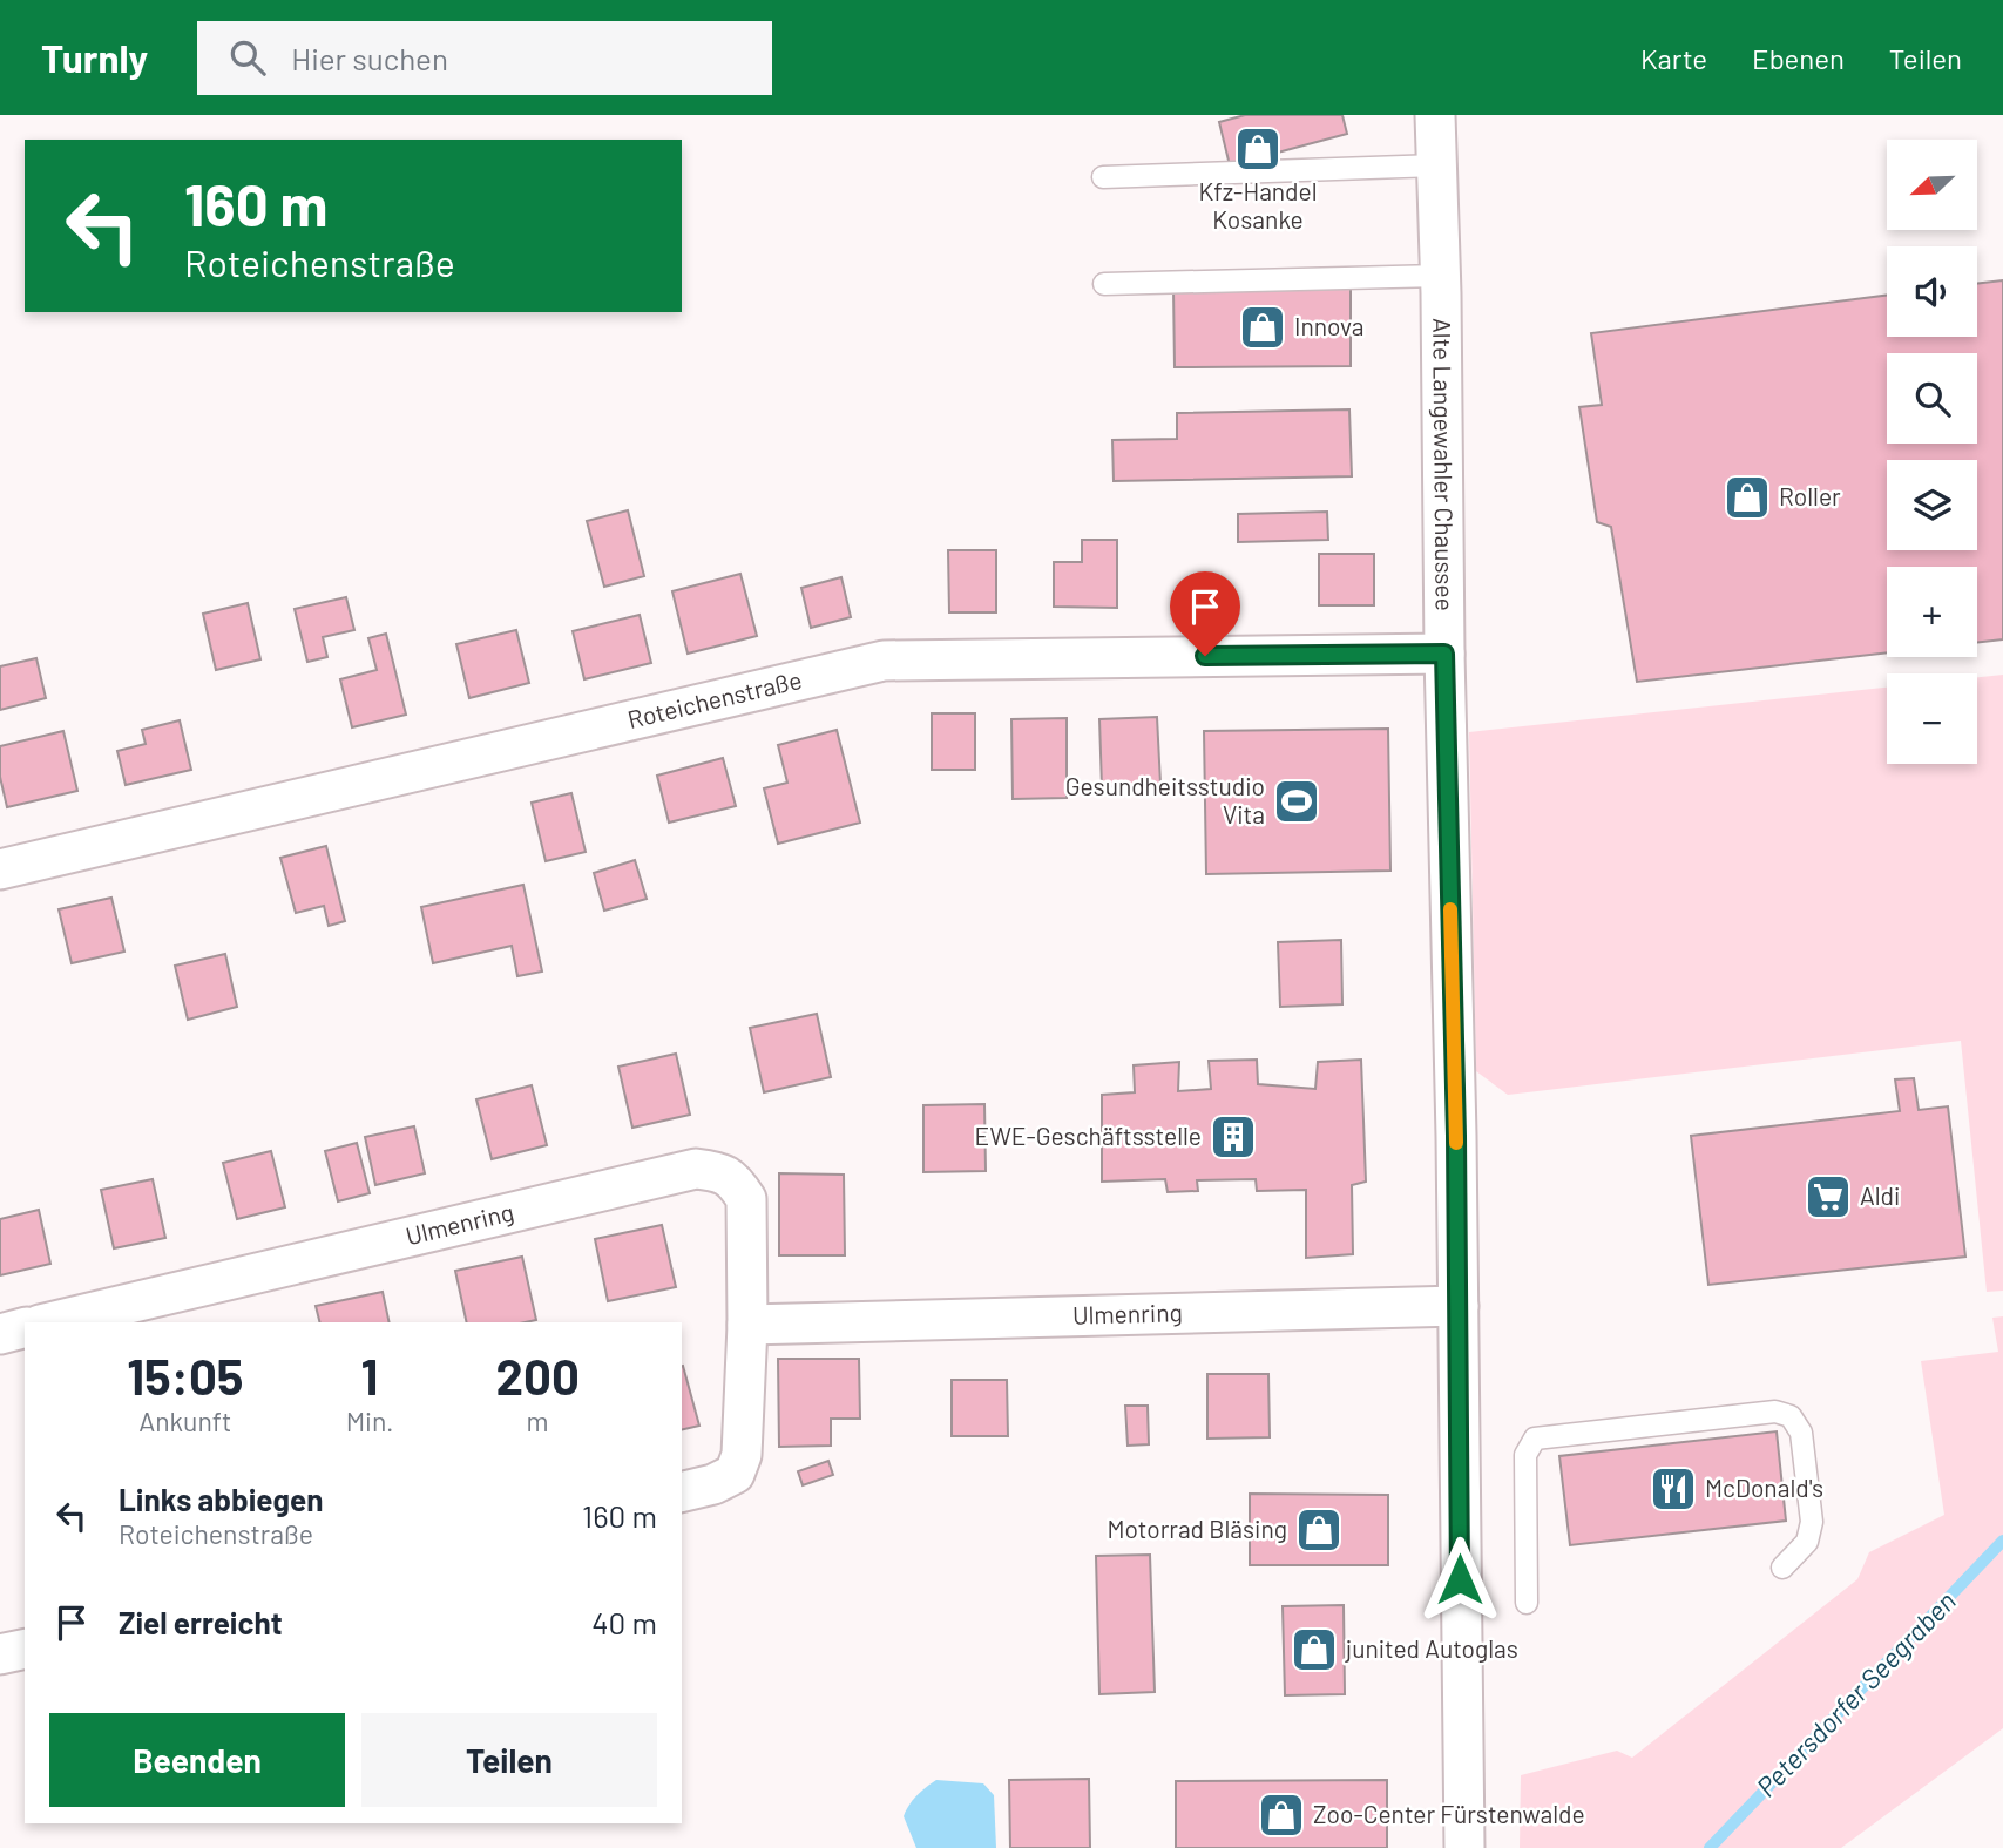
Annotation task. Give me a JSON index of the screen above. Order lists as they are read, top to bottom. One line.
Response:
{"streets":{"street":["Alte Langewahler Chaussee","Roteichenstraße","Ulmenring"]},"crossings":[["Alte Langewahler Chaussee","Roteichenstraße"],["Alte Langewahler Chaussee","Ulmenring"]],"water":["Petersdorfer Seegraben"],"places":{"shop":["Kfz-Handel Kosanke","Innova","Roller","Motorrad Bläsing","junited Autoglas","Zoo-Center Fürstenwalde"],"sports":["Gesundheitsstudio Vita"],"building":["EWE-Geschäftsstelle"],"supermarket":["Aldi"],"restaurant":["McDonald's"]},"north":"bottom left","page":{"header":"Turnly","search":"Hier suchen","nav":["Karte","Ebenen","Teilen"],"map_buttons":["+","−"],"turn":["160 m","Roteichenstraße"],"eta":["15:05","Ankunft","1","Min.","200","m"],"list":[{"name":"Links abbiegen","note":"Roteichenstraße","value":"160 m"},{"name":"Ziel erreicht","value":"40 m"}],"buttons":["Beenden","Teilen"]}}
